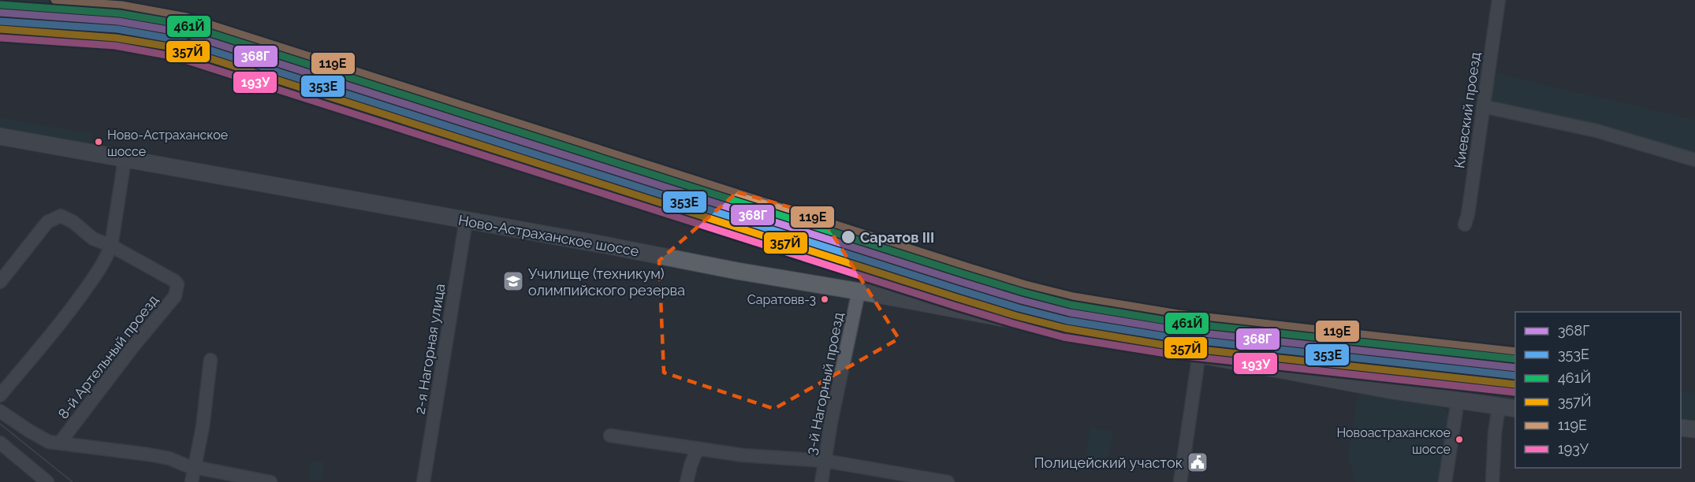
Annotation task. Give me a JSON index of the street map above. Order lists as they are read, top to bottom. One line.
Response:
{"streets":{"main road":["Ново-Астраханское шоссе"],"street":["Киевский проезд","2-я Нагорная улица","8-й Артельный проезд","3-й Нагорный проезд"]},"crossings":[["Ново-Астраханское шоссе","2-я Нагорная улица"],["Ново-Астраханское шоссе","3-й Нагорный проезд"]],"places":{"other":["Ново-Астраханское шоссе","Саратов III","Саратовв-3","Новоастраханское шоссе"],"school or university":["Училище (техникум) олимпийского резерва"],"public building":["Полицейский участок"]},"lines":["transit line 119Е","transit line 461Й","transit line 368Г","transit line 353Е","transit line 357Й","transit line 193У"],"legend":["368Г","353Е","461Й","357Й","119Е","193У"]}
